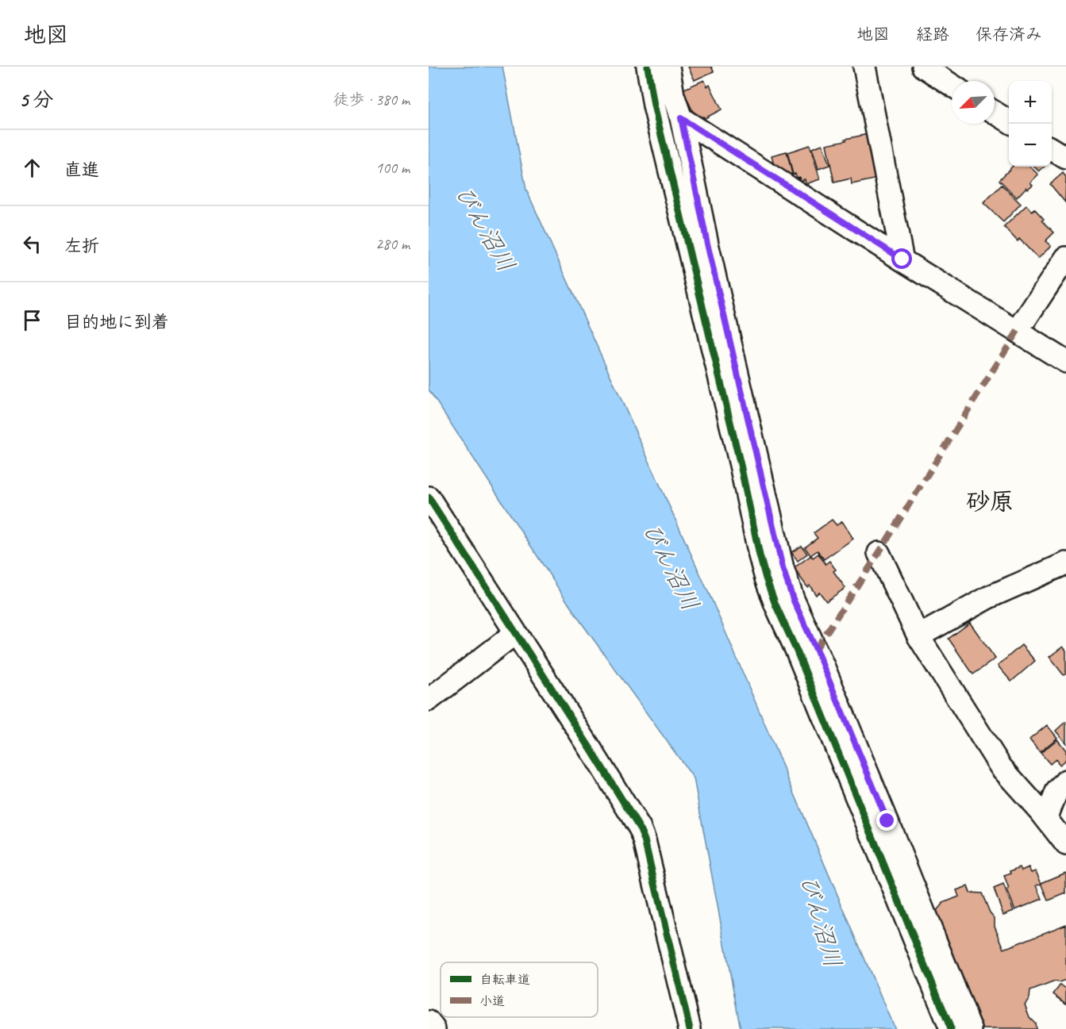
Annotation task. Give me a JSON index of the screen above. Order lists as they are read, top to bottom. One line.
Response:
{"districts":["砂原"],"water":["びん沼川"],"legend":["自転車道","小道"],"north":"bottom left","page":{"header":"地図","nav":["地図","経路","保存済み"],"heading":["5 分","徒歩 · 380 m"],"map_buttons":["+","−"],"list":[["直進","100 m"],["左折","280 m"],"目的地に到着"]}}
